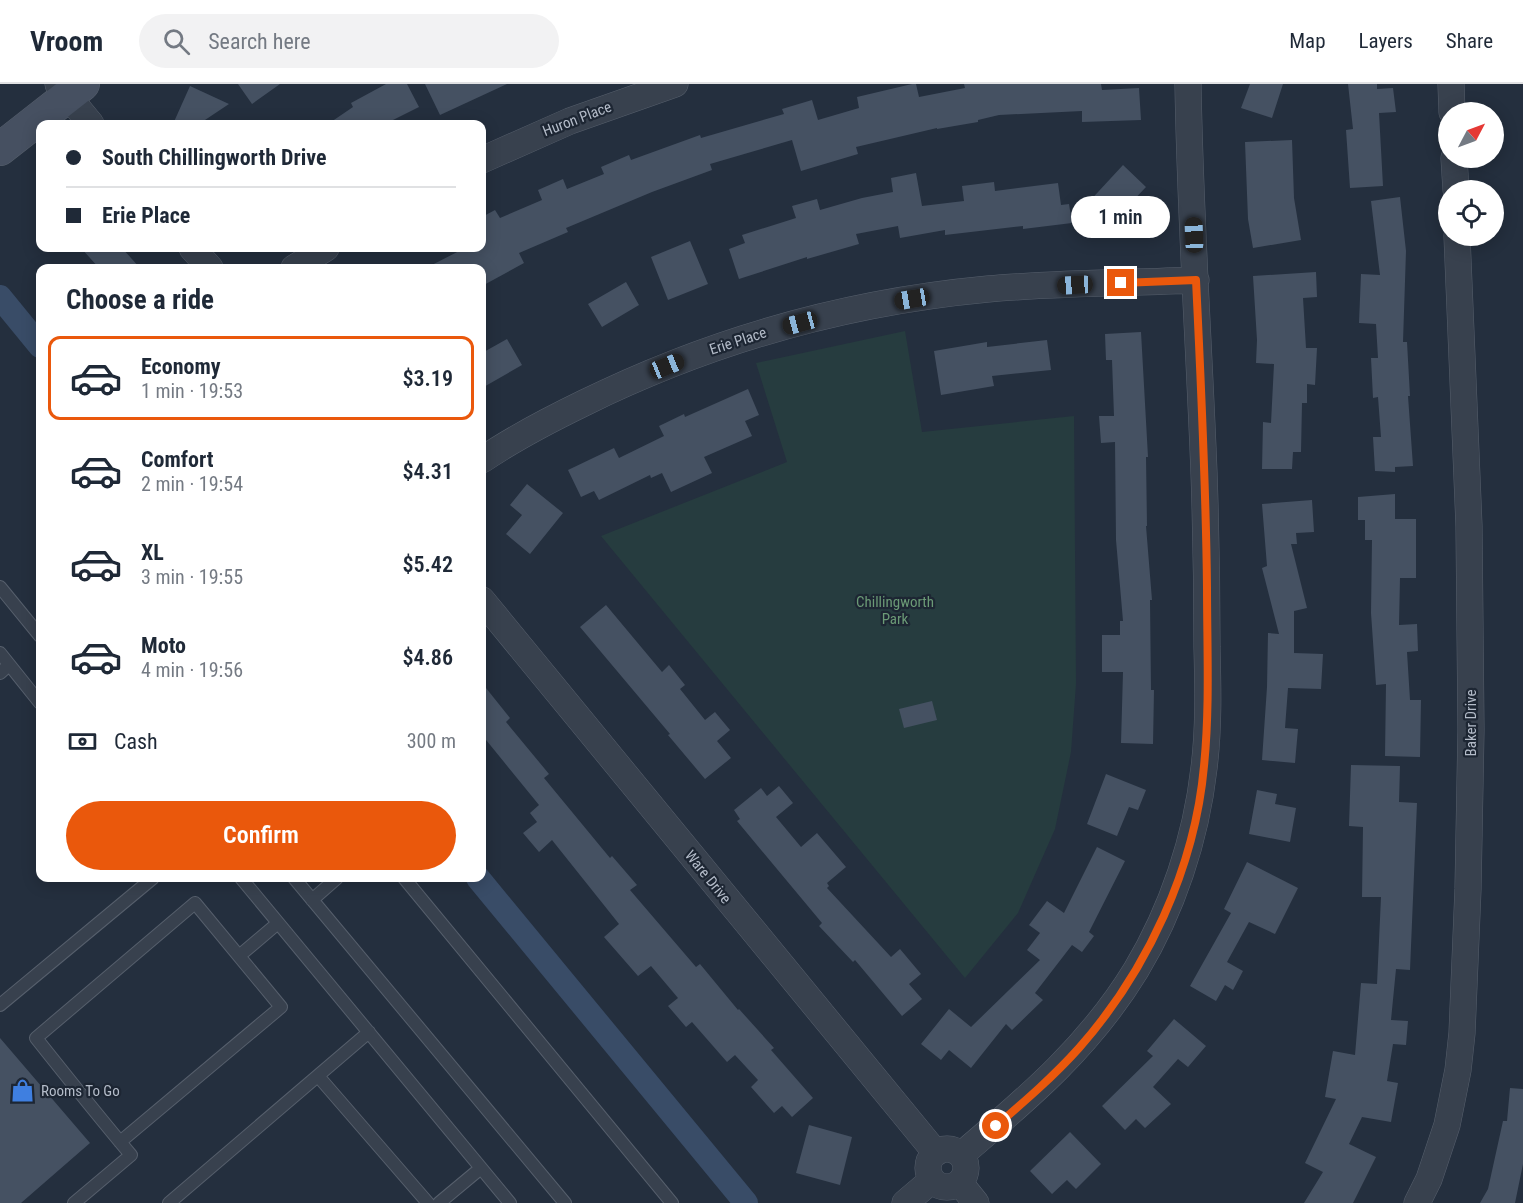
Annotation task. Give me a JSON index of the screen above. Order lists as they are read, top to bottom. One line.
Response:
{"streets":{"street":["Huron Place","Erie Place","Baker Drive","Ware Drive"]},"parks":["Chillingworth Park"],"places":{"shop":["Rooms To Go"]},"north":"top right","page":{"header":"Vroom","search":"Search here","nav":["Map","Layers","Share"],"banner":["South Chillingworth Drive","Erie Place"],"bubble":"1 min","heading":"Choose a ride","list":[{"name":"Economy","note":"1 min · 19:53","value":"$3.19"},{"name":"Comfort","note":"2 min · 19:54","value":"$4.31"},{"name":"XL","note":"3 min · 19:55","value":"$5.42"},{"name":"Moto","note":"4 min · 19:56","value":"$4.86"}],"pay":["Cash","300 m"],"buttons":"Confirm"}}
